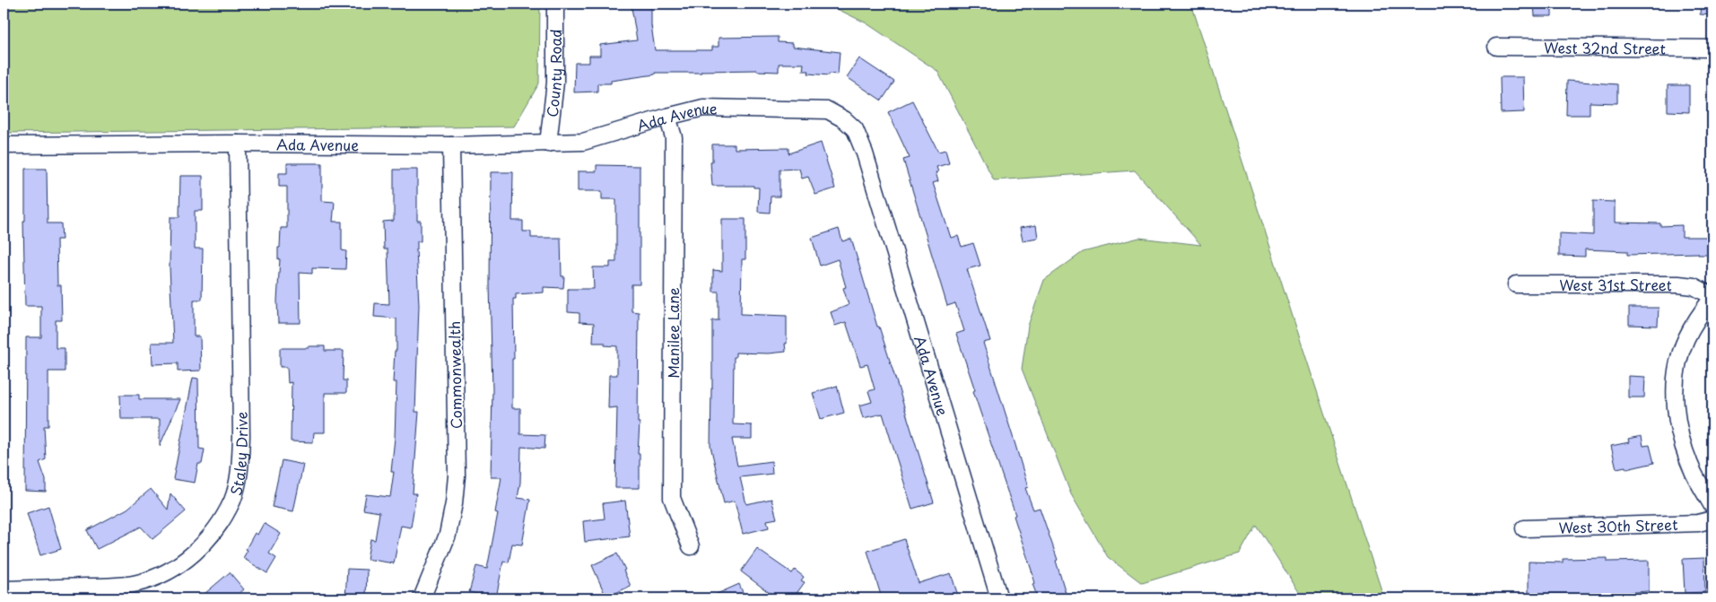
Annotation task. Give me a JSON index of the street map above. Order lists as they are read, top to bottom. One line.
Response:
{"streets":{"street":["West 32nd Street","County Road","Ada Avenue","West 31st Street","Manilee Lane","Commonwealth","Staley Drive","West 30th Street"]},"crossings":[["County Road","Ada Avenue"],["Ada Avenue","Manilee Lane"],["Ada Avenue","Commonwealth"],["Ada Avenue","Staley Drive"]]}
